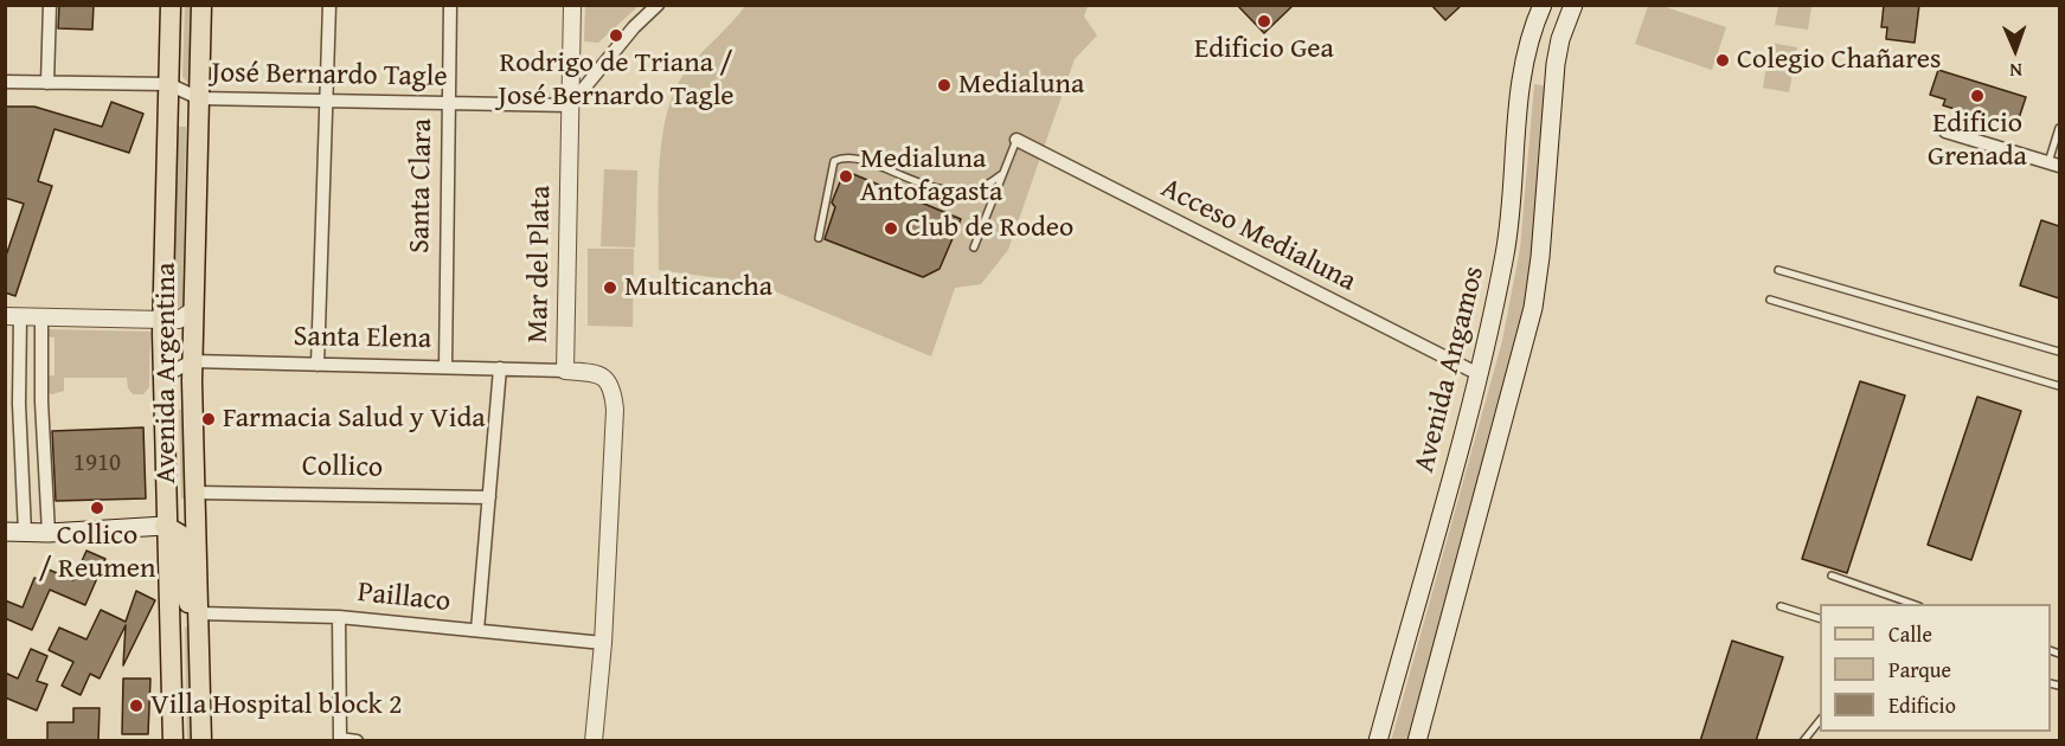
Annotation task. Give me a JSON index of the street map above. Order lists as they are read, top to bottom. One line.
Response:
{"streets":{"main road":["Avenida Angamos","Avenida Argentina"],"street":["José Bernardo Tagle","Santa Clara","Acceso Medialuna","Mar del Plata","Santa Elena","Collico","Paillaco"]},"crossings":[["José Bernardo Tagle","Santa Clara"],["José Bernardo Tagle","Mar del Plata"],["José Bernardo Tagle","Avenida Argentina"],["Santa Clara","Santa Elena"],["Acceso Medialuna","Avenida Angamos"],["Mar del Plata","Santa Elena"],["Mar del Plata","Paillaco"],["Santa Elena","Avenida Argentina"],["Avenida Argentina","Collico"],["Avenida Argentina","Paillaco"]],"places":["Edificio Gea","Rodrigo de Triana / José Bernardo Tagle","Colegio Chañares","Medialuna","Edificio Grenada","Medialuna Antofagasta","Club de Rodeo","Multicancha","Farmacia Salud y Vida","Collico / Reumen","Villa Hospital block 2"],"house_numbers":["1910"],"legend":["Calle","Parque","Edificio"],"north":"bottom"}
